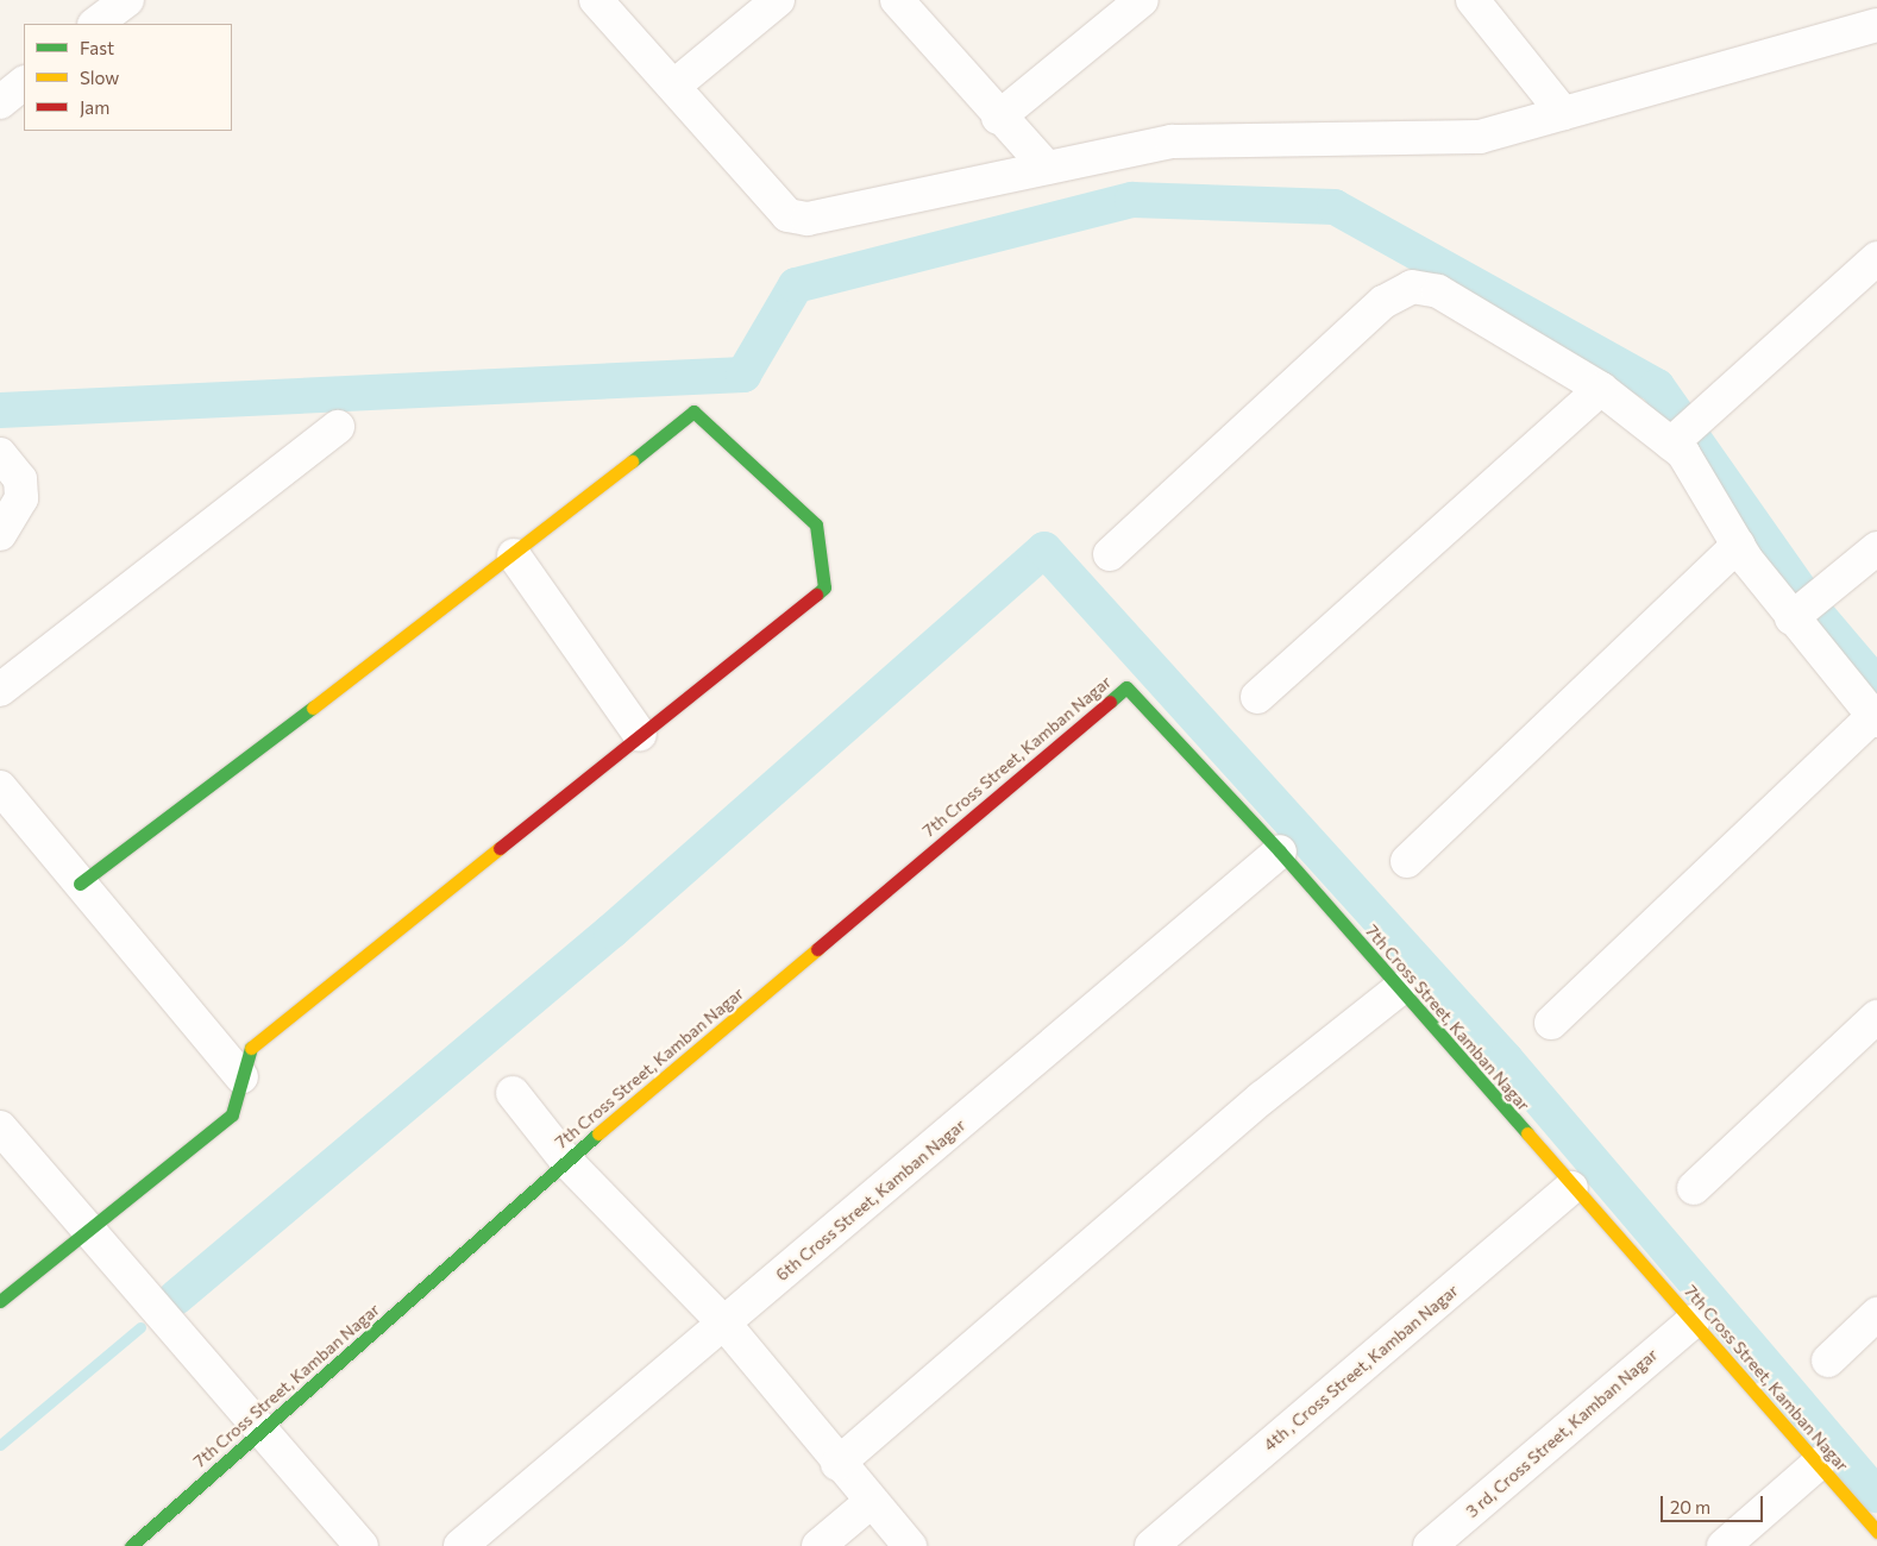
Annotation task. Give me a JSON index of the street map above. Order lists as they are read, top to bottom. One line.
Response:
{"streets":{"street":["7th Cross Street, Kamban Nagar","6th Cross Street, Kamban Nagar","4th , Cross Street, Kamban Nagar","3 rd, Cross Street, Kamban Nagar"]},"crossings":[["7th Cross Street, Kamban Nagar","6th Cross Street, Kamban Nagar"],["7th Cross Street, Kamban Nagar","4th , Cross Street, Kamban Nagar"],["7th Cross Street, Kamban Nagar","3 rd, Cross Street, Kamban Nagar"]],"legend":["Fast","Slow","Jam"],"scale_bar":"20 m"}
